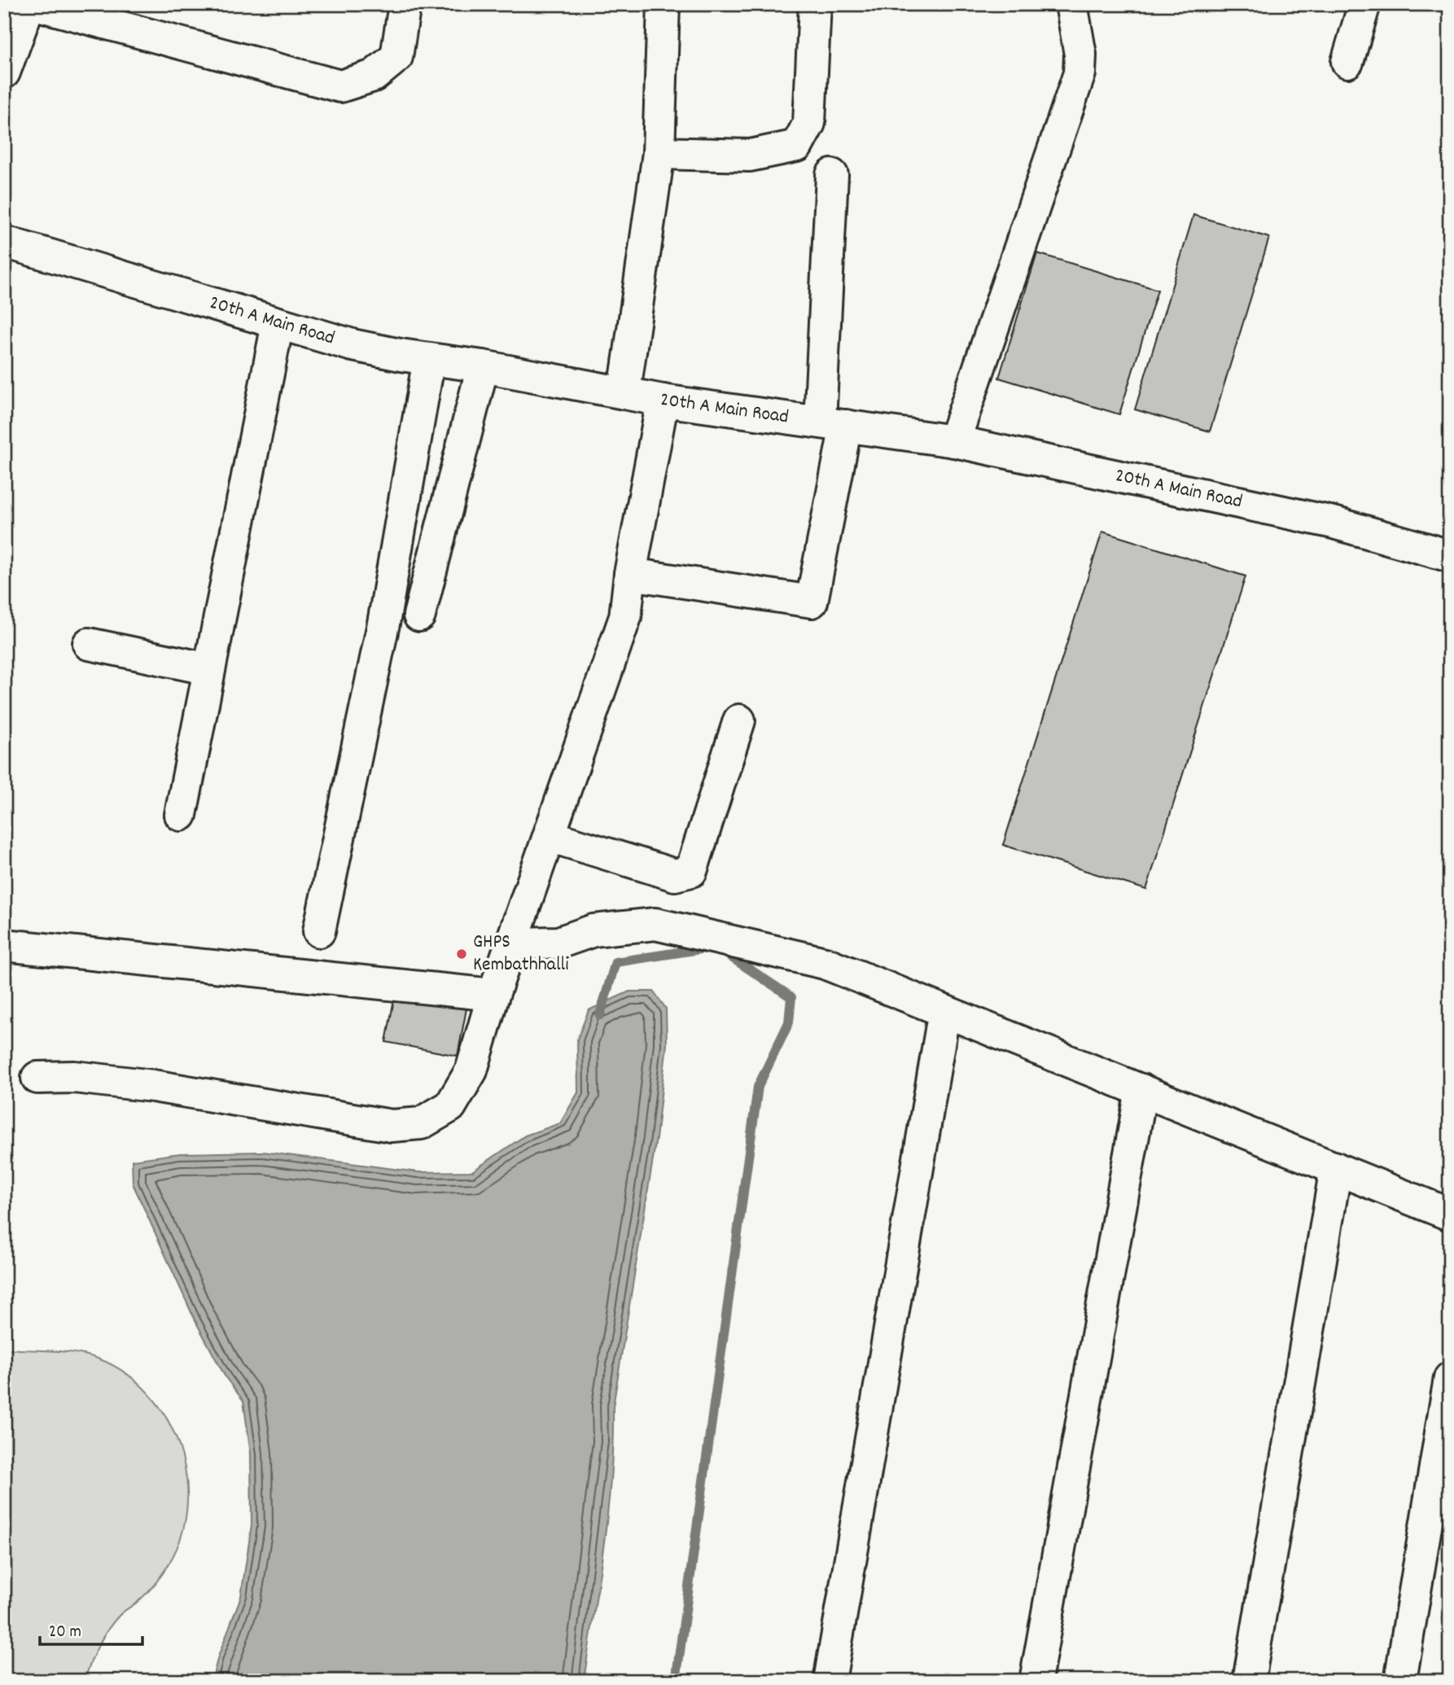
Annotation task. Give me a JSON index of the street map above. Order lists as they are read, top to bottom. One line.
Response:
{"streets":{"street":["20th A Main Road"]},"places":["GHPS Kembathhalli"],"scale_bar":"20 m"}
